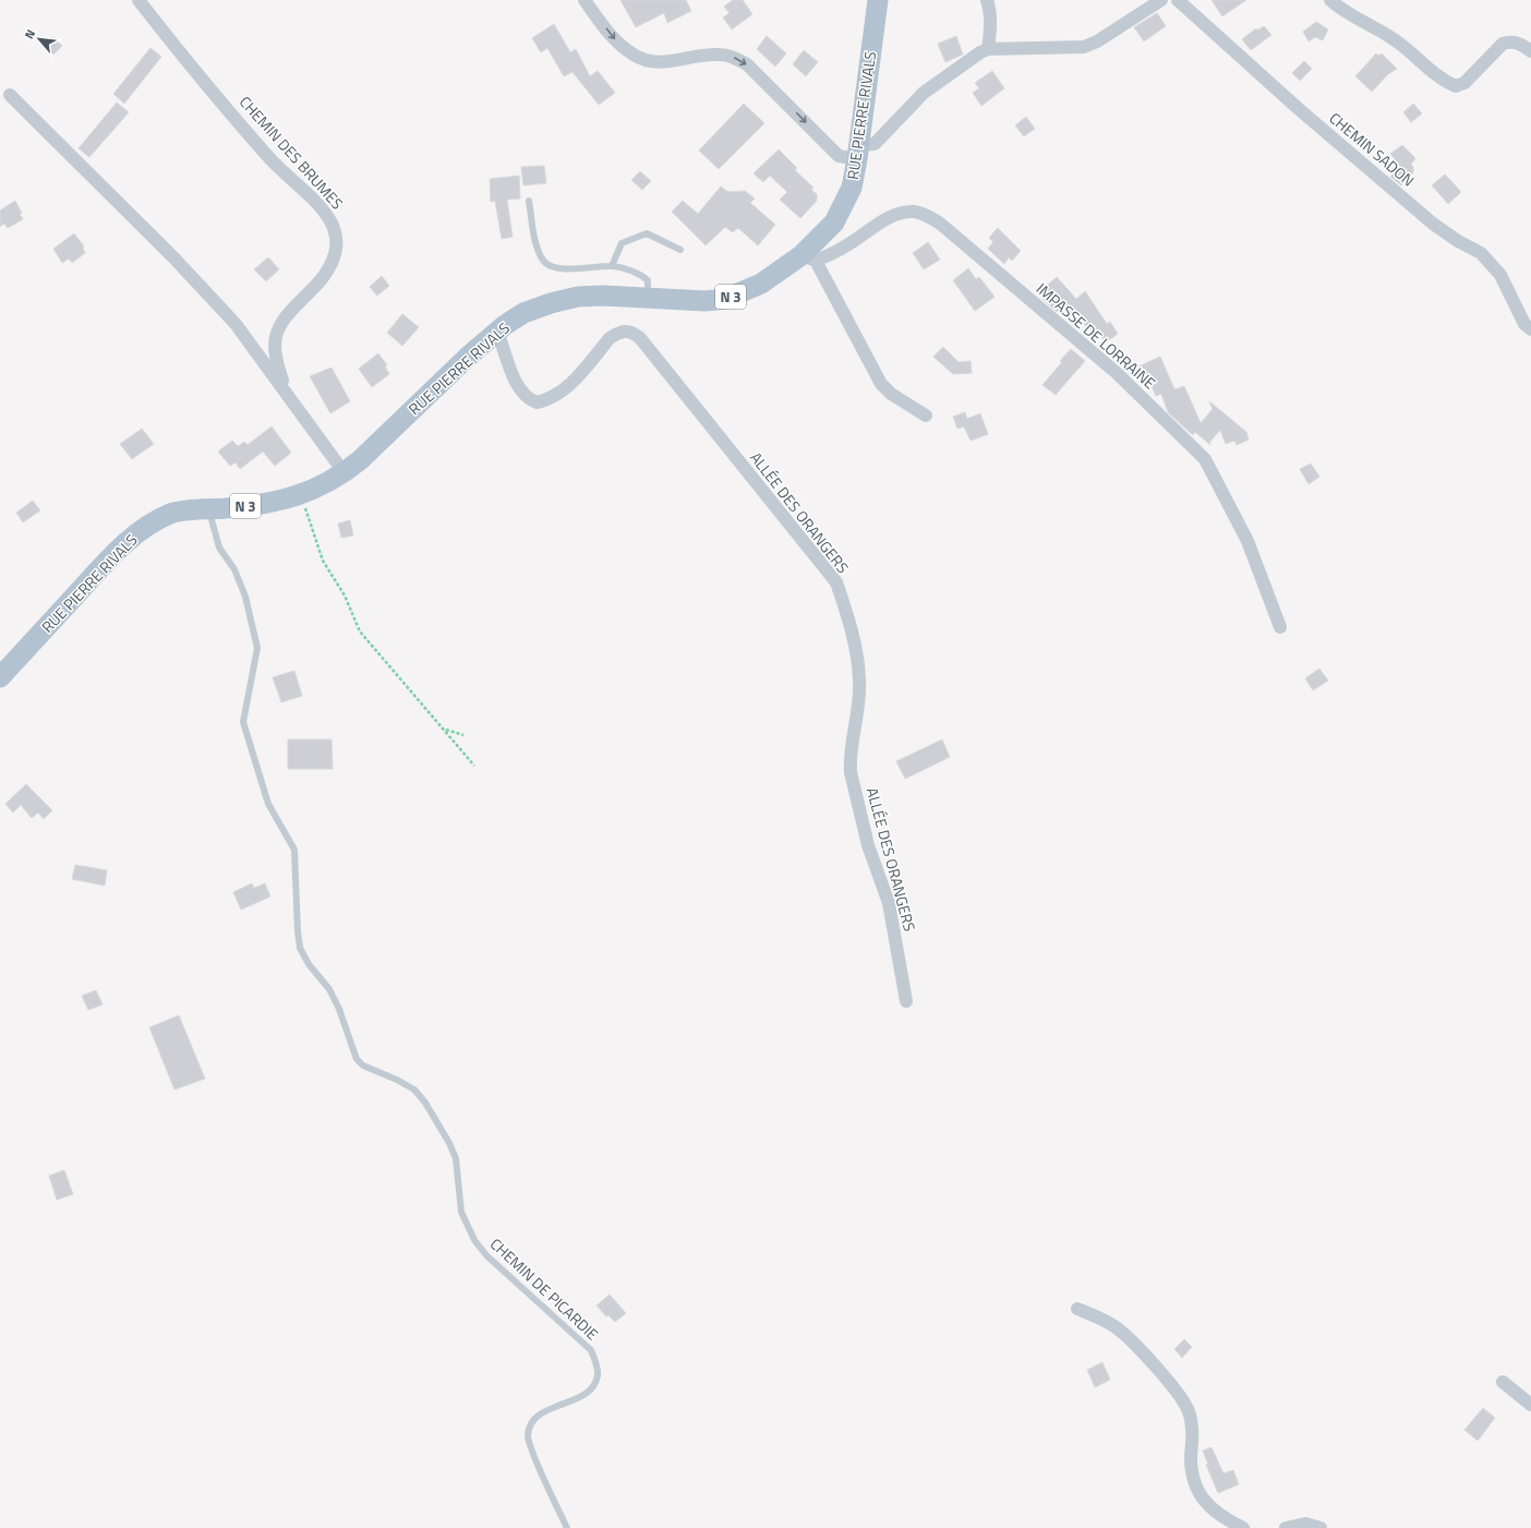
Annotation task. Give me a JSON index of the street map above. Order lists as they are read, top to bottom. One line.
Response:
{"streets":{"main road":["RUE PIERRE RIVALS","N 3"],"street":["CHEMIN SADON","CHEMIN DES BRUMES","IMPASSE DE LORRAINE","ALLÉE DES ORANGERS"],"lane":["CHEMIN DE PICARDIE"]},"crossings":[["RUE PIERRE RIVALS","CHEMIN DES BRUMES"],["RUE PIERRE RIVALS","IMPASSE DE LORRAINE"],["RUE PIERRE RIVALS","ALLÉE DES ORANGERS"],["RUE PIERRE RIVALS","CHEMIN DE PICARDIE"]],"north":"top left"}
